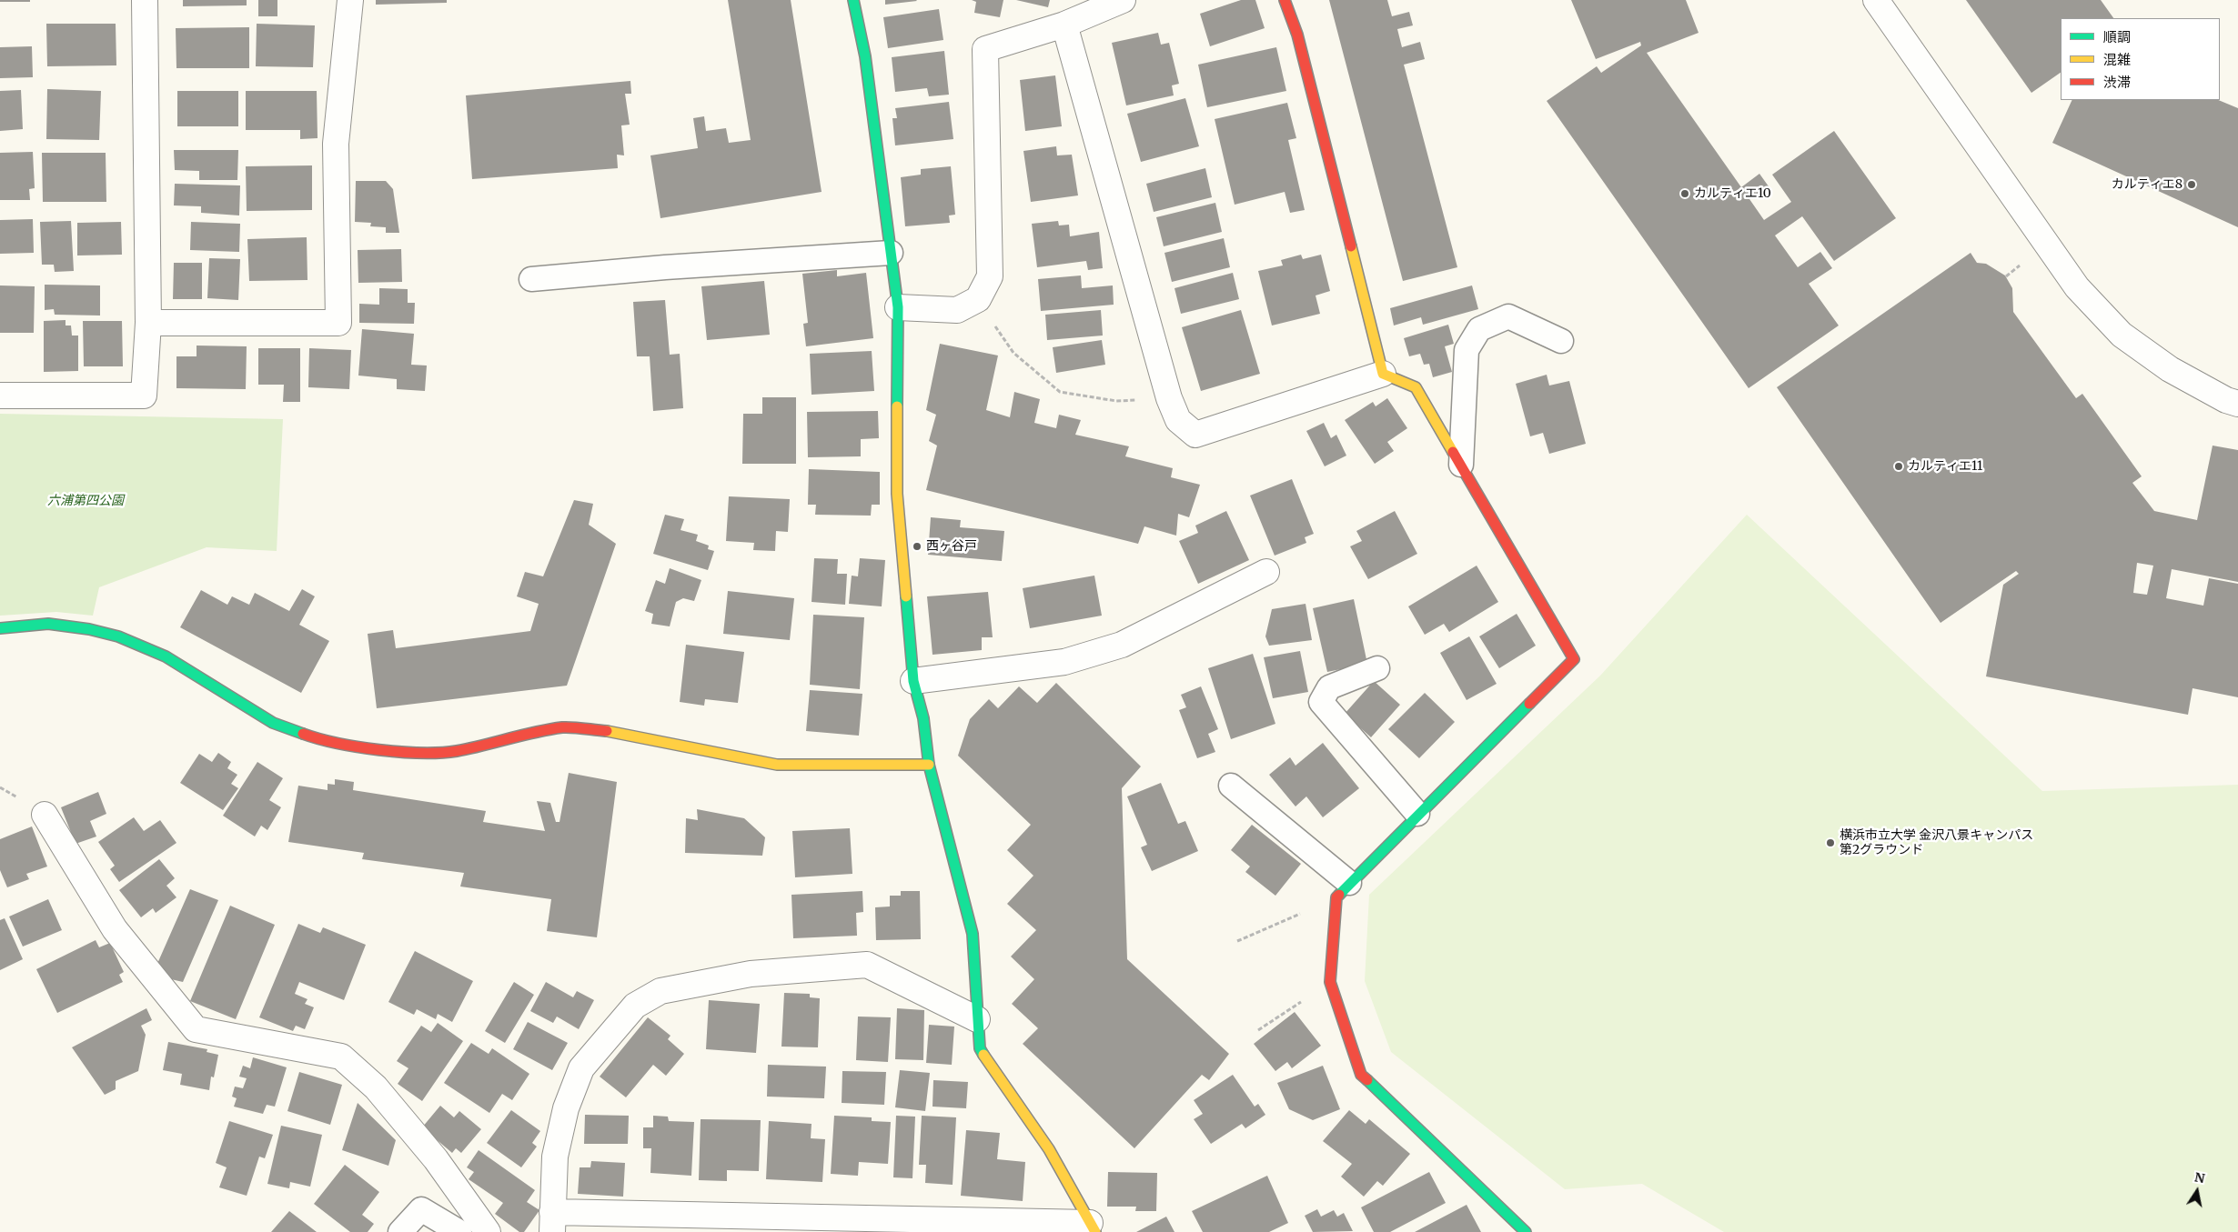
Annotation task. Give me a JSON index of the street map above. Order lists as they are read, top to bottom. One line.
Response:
{"parks":["六浦第四公園"],"places":["カルティエ8","カルティエ10","カルティエ11","西ヶ谷戸","横浜市立大学 金沢八景キャンパス 第2グラウンド"],"legend":["順調","混雑","渋滞"],"north":"top"}
